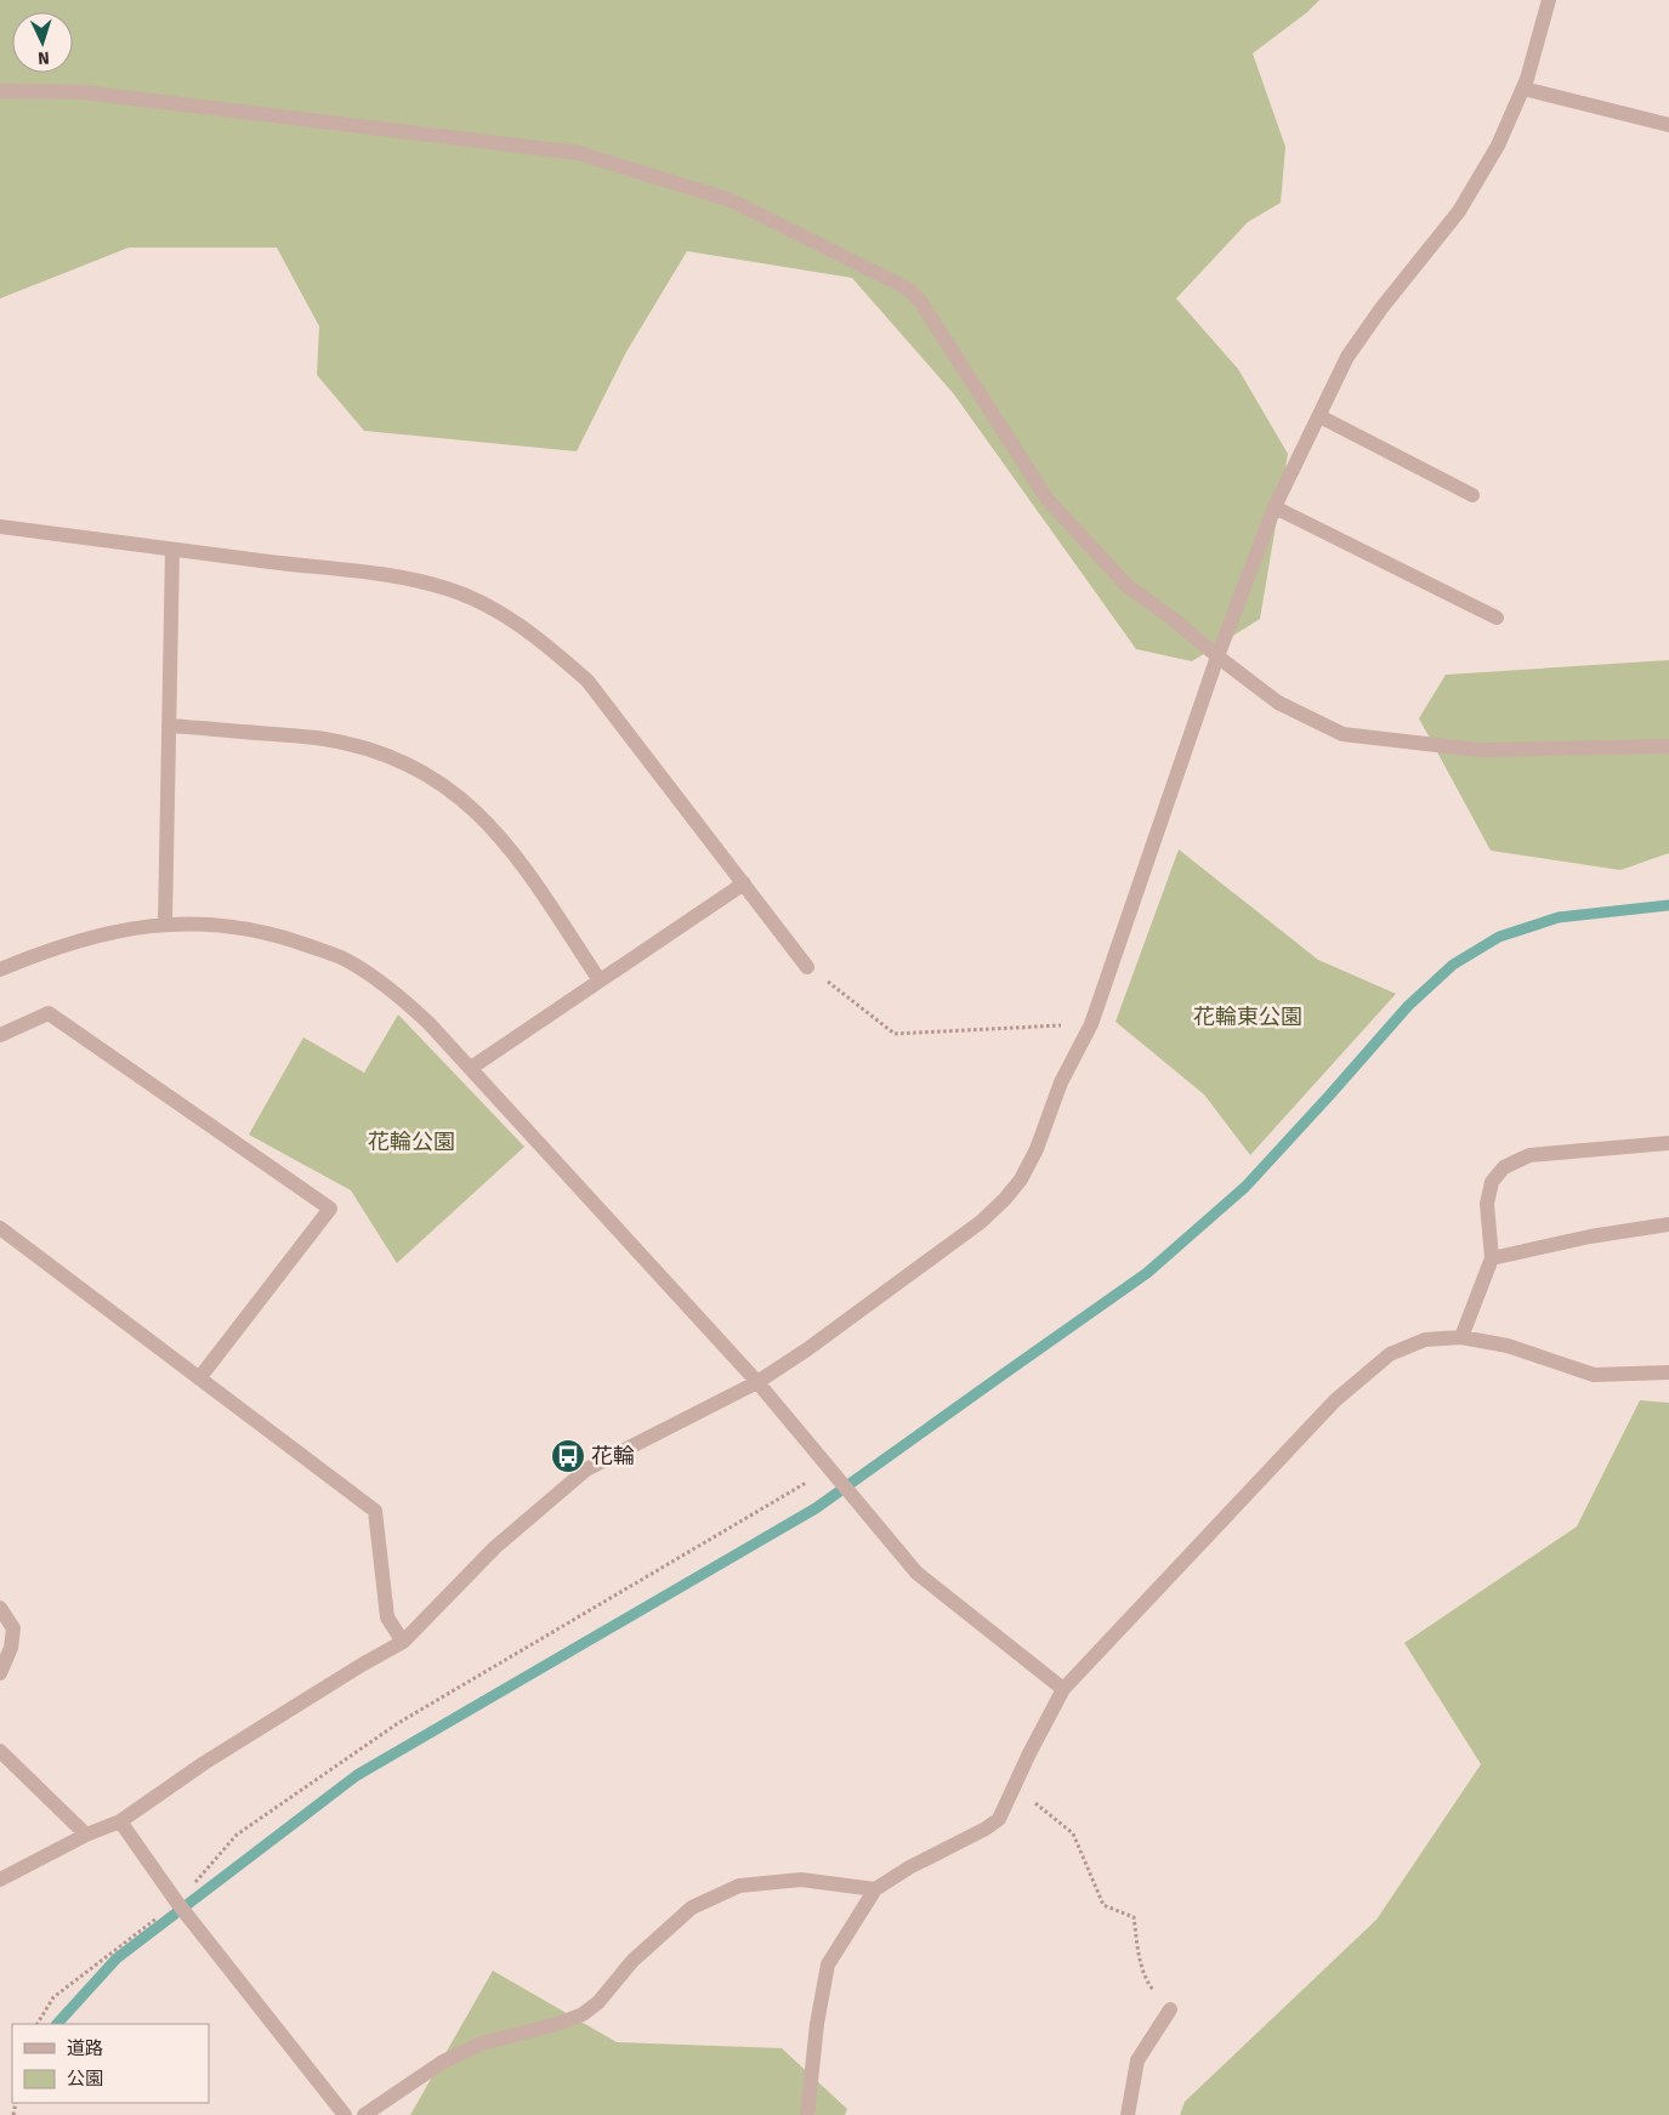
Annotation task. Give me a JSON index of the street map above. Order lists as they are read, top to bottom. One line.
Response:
{"parks":["花輪東公園","花輪公園"],"places":{"bus stop":["花輪"]},"legend":["道路","公園"],"north":"bottom"}
